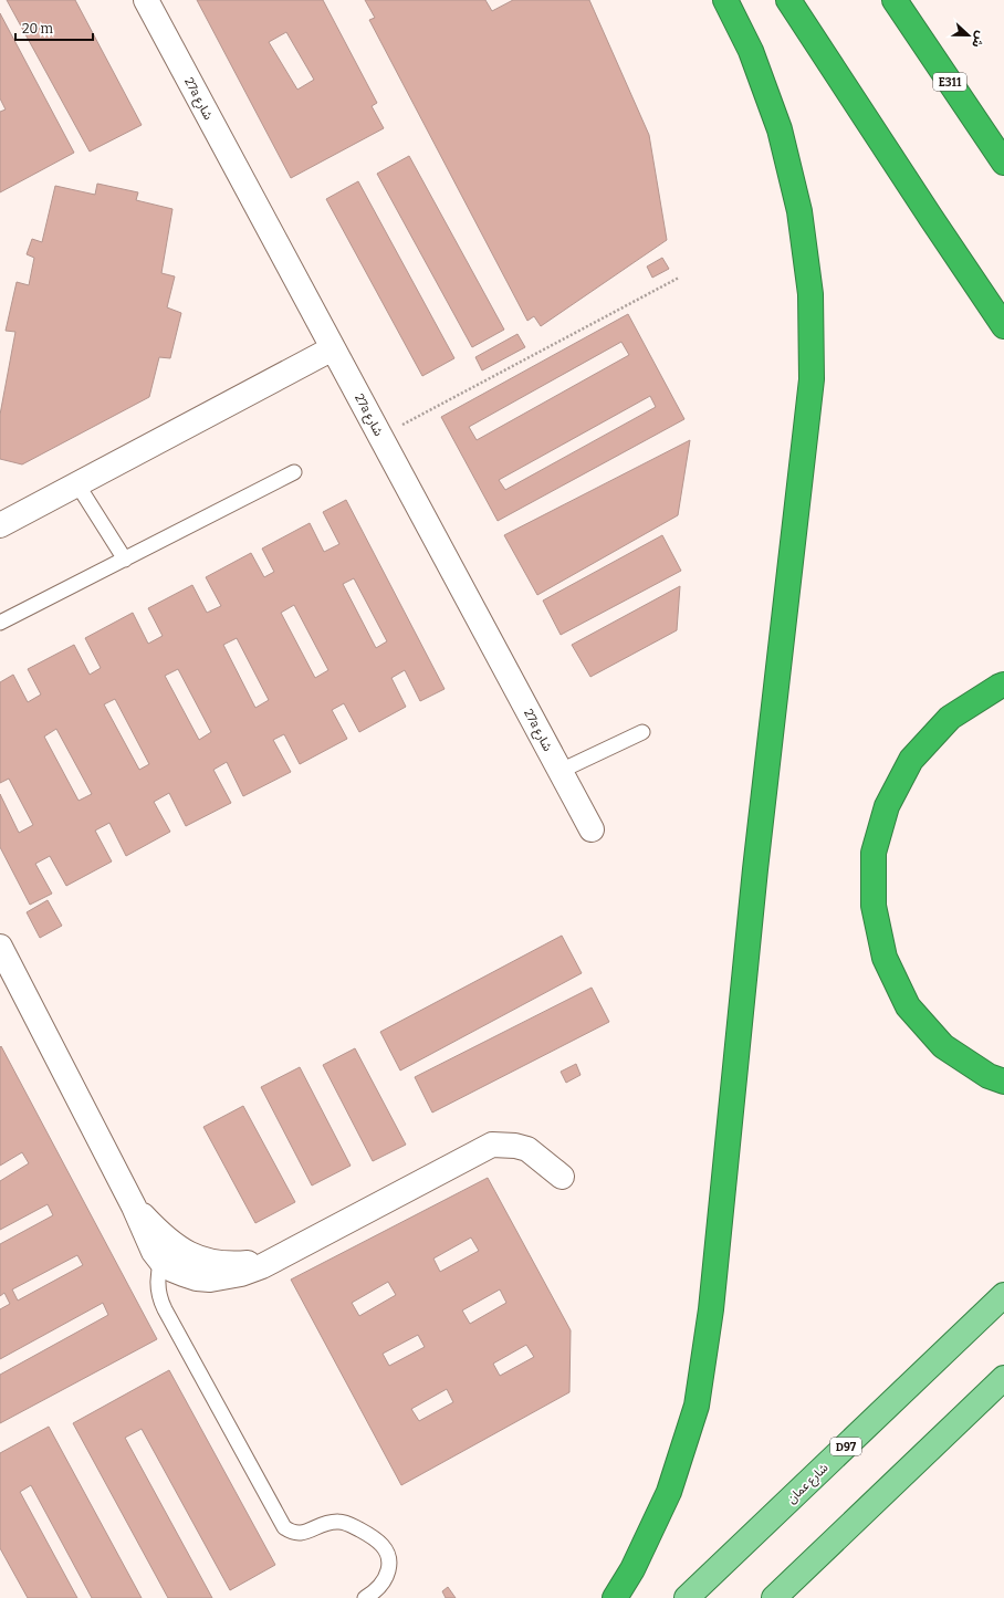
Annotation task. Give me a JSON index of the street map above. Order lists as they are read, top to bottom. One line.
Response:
{"streets":{"highway":["E311"],"main road":["D97","شارع عمان"],"street":["27a شارع"]},"scale_bar":"20 m","north":"right"}
